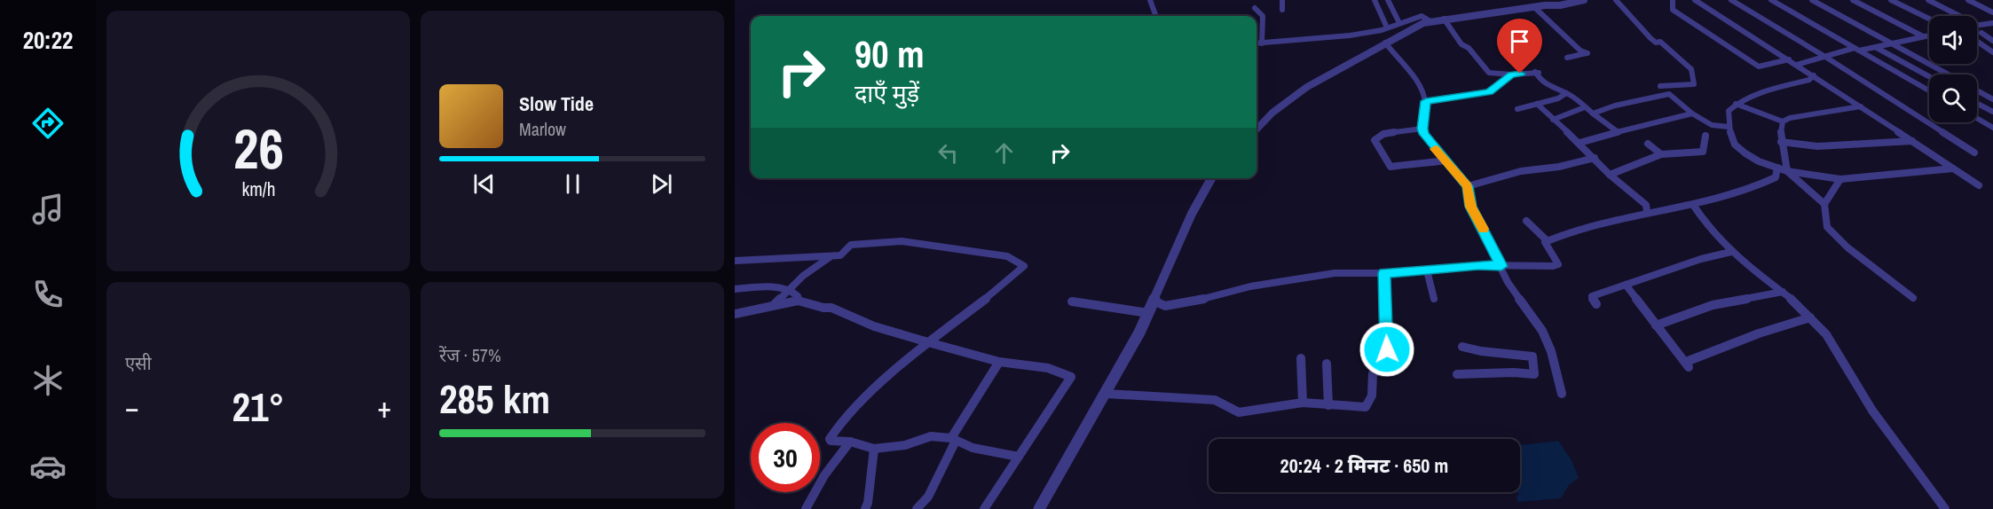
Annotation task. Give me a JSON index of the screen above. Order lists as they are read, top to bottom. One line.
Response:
{"page":{"tabs":"20:22","turn":["90 m","दाएँ मुड़ें"],"song":["Slow Tide","Marlow"],"tile":["एसी",["रेंज · 57%","285 km"]],"heat":["−","21°","+"],"limit":"30","trip":"20:24 · 2 मिनट · 650 m","gauge":["26","km/h"]}}
